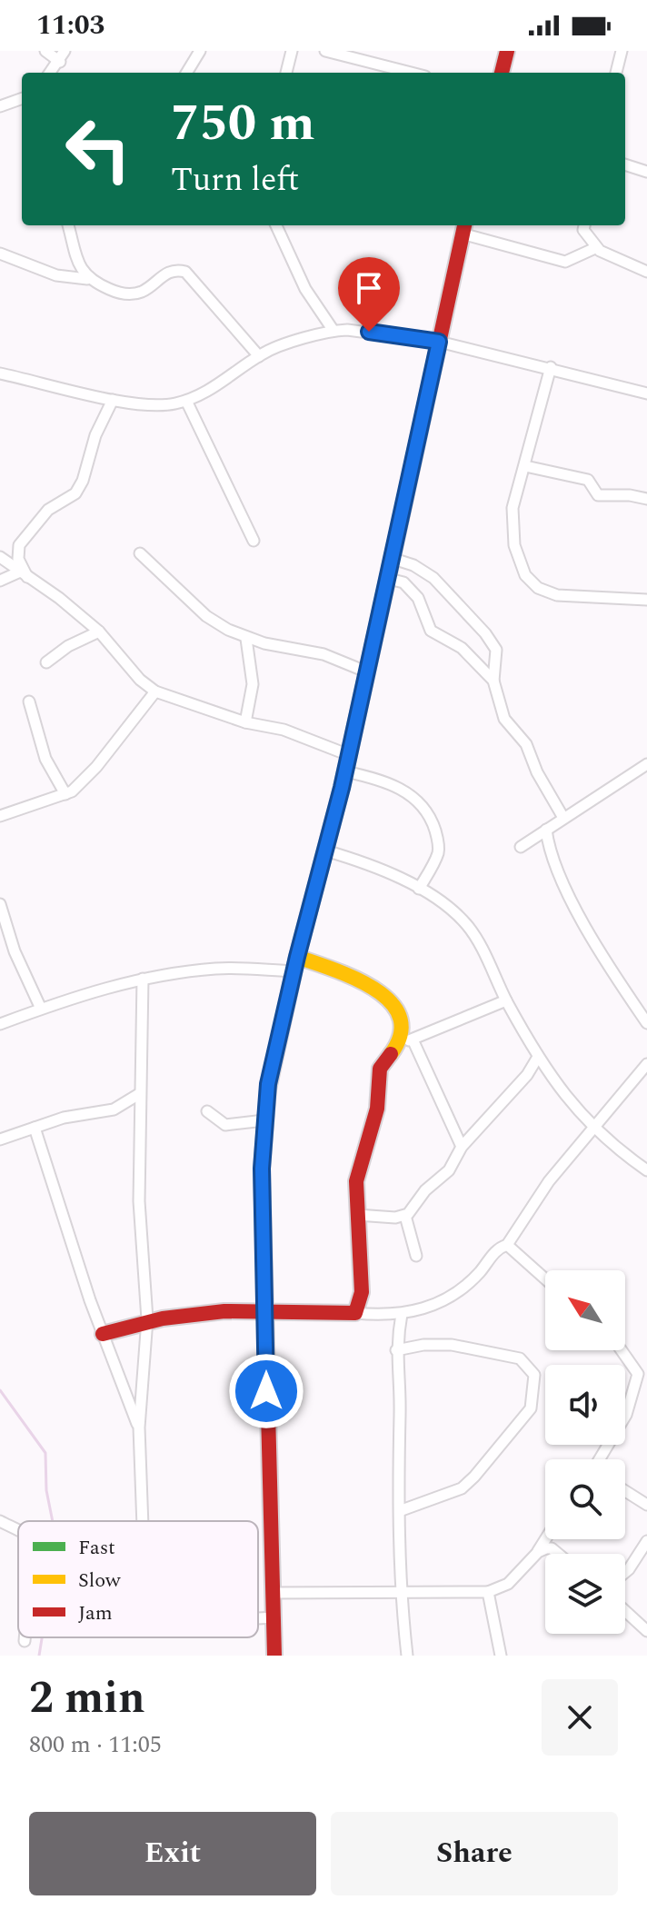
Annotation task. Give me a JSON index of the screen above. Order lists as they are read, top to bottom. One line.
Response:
{"legend":["Fast","Slow","Jam"],"north":"top left","page":{"status":"11:03","turn":["750 m","Turn left"],"heading":["2 min","800 m · 11:05"],"buttons":["Exit","Share"]}}
